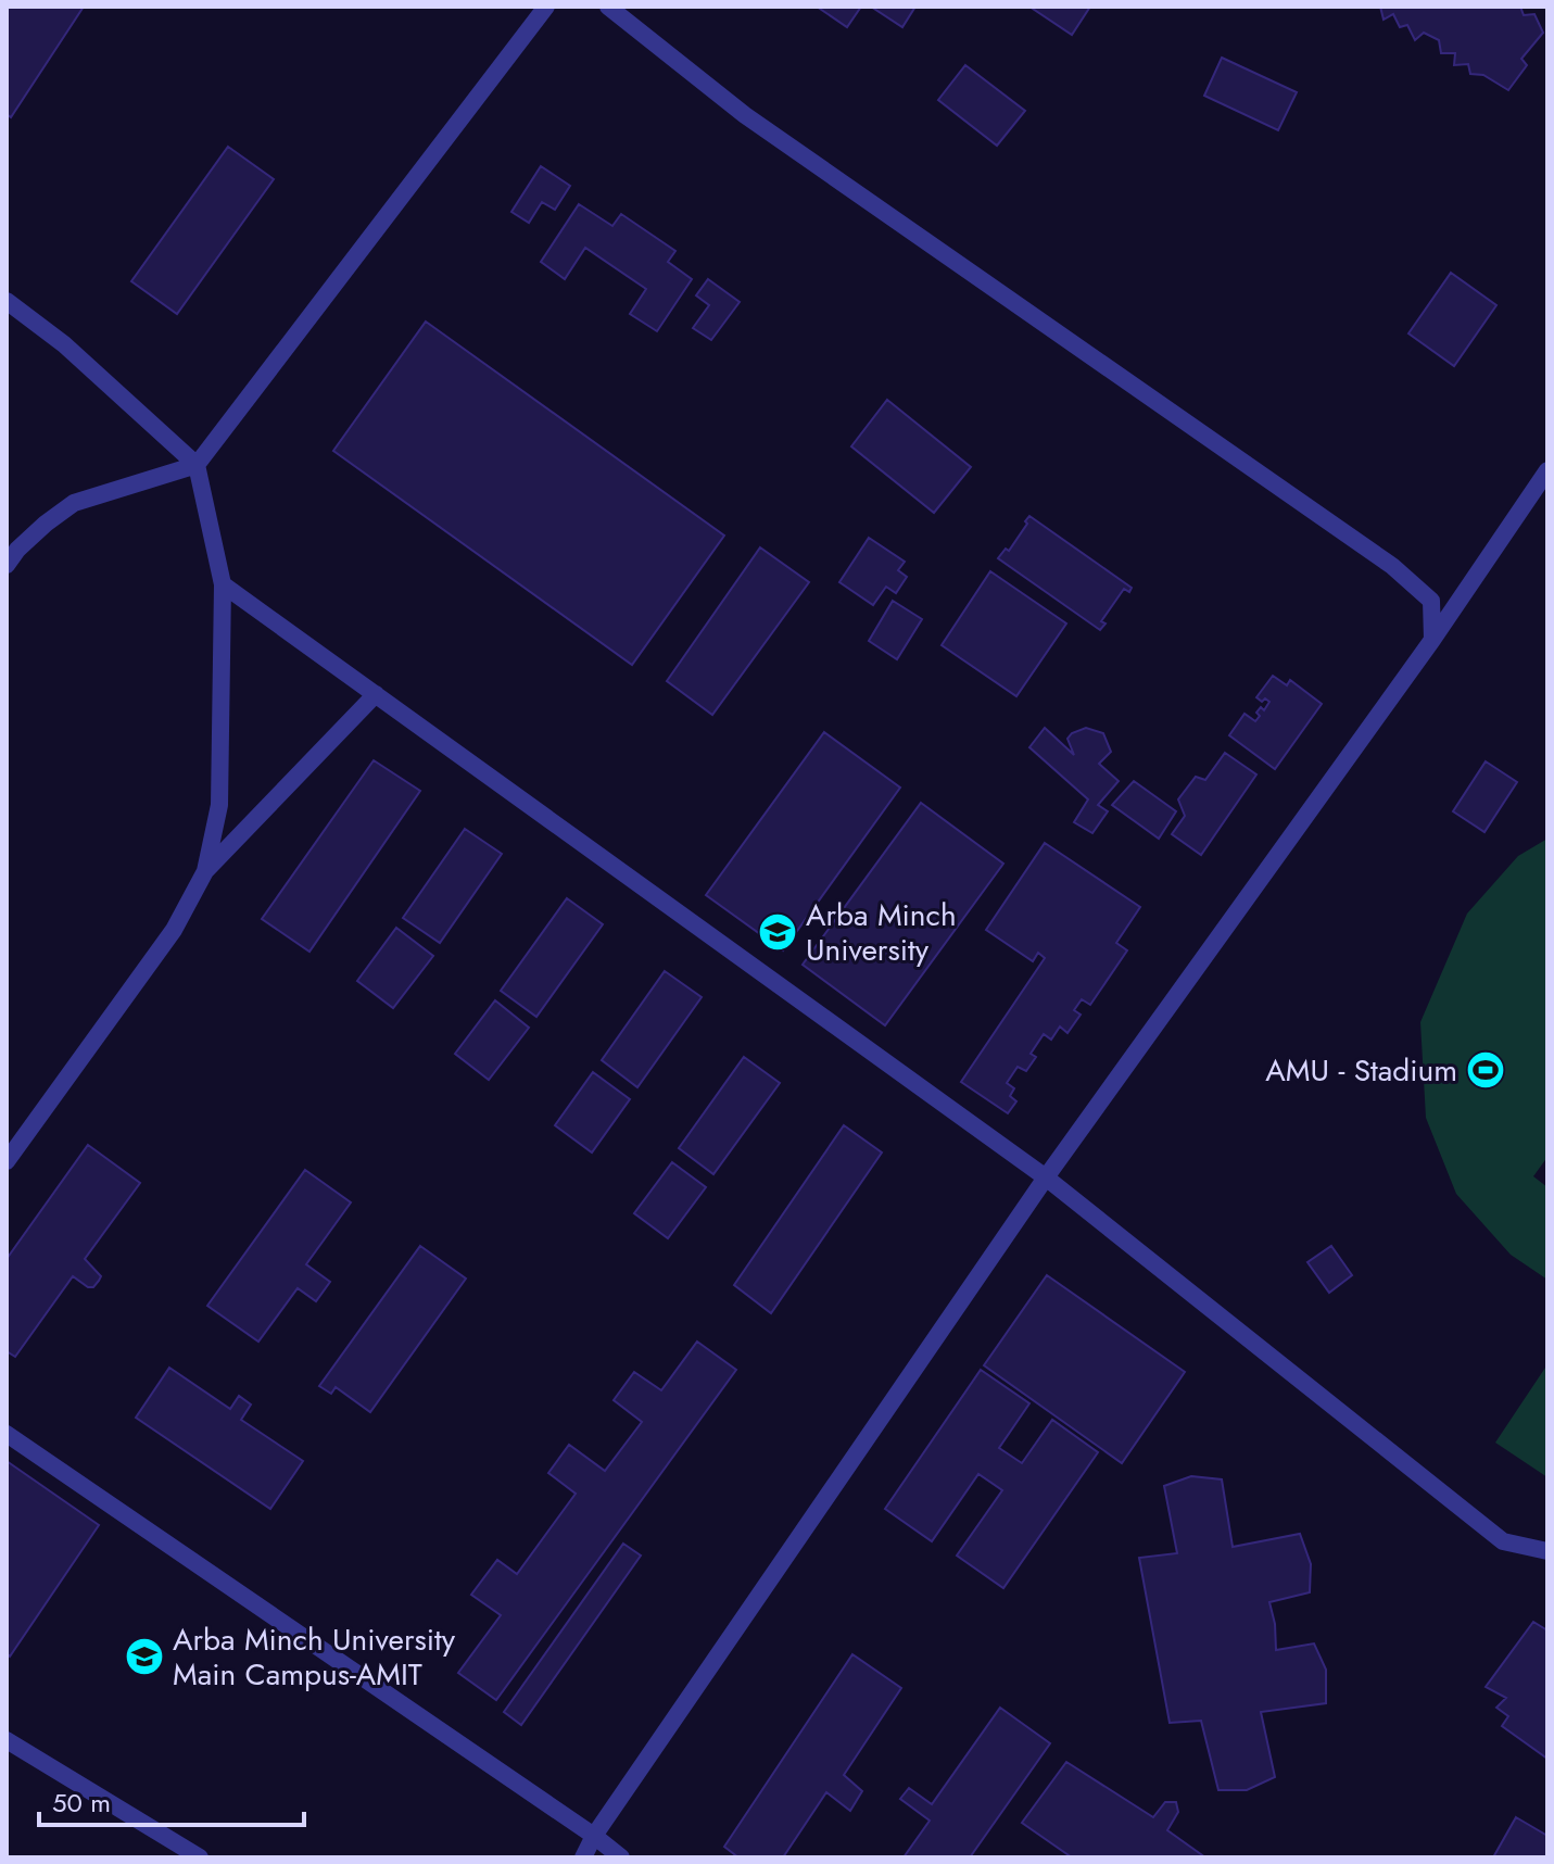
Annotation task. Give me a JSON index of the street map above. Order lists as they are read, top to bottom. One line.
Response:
{"places":{"school or university":["Arba Minch University","Arba Minch University Main Campus-AMIT"],"sports":["AMU - Stadium"]},"scale_bar":"50 m"}
